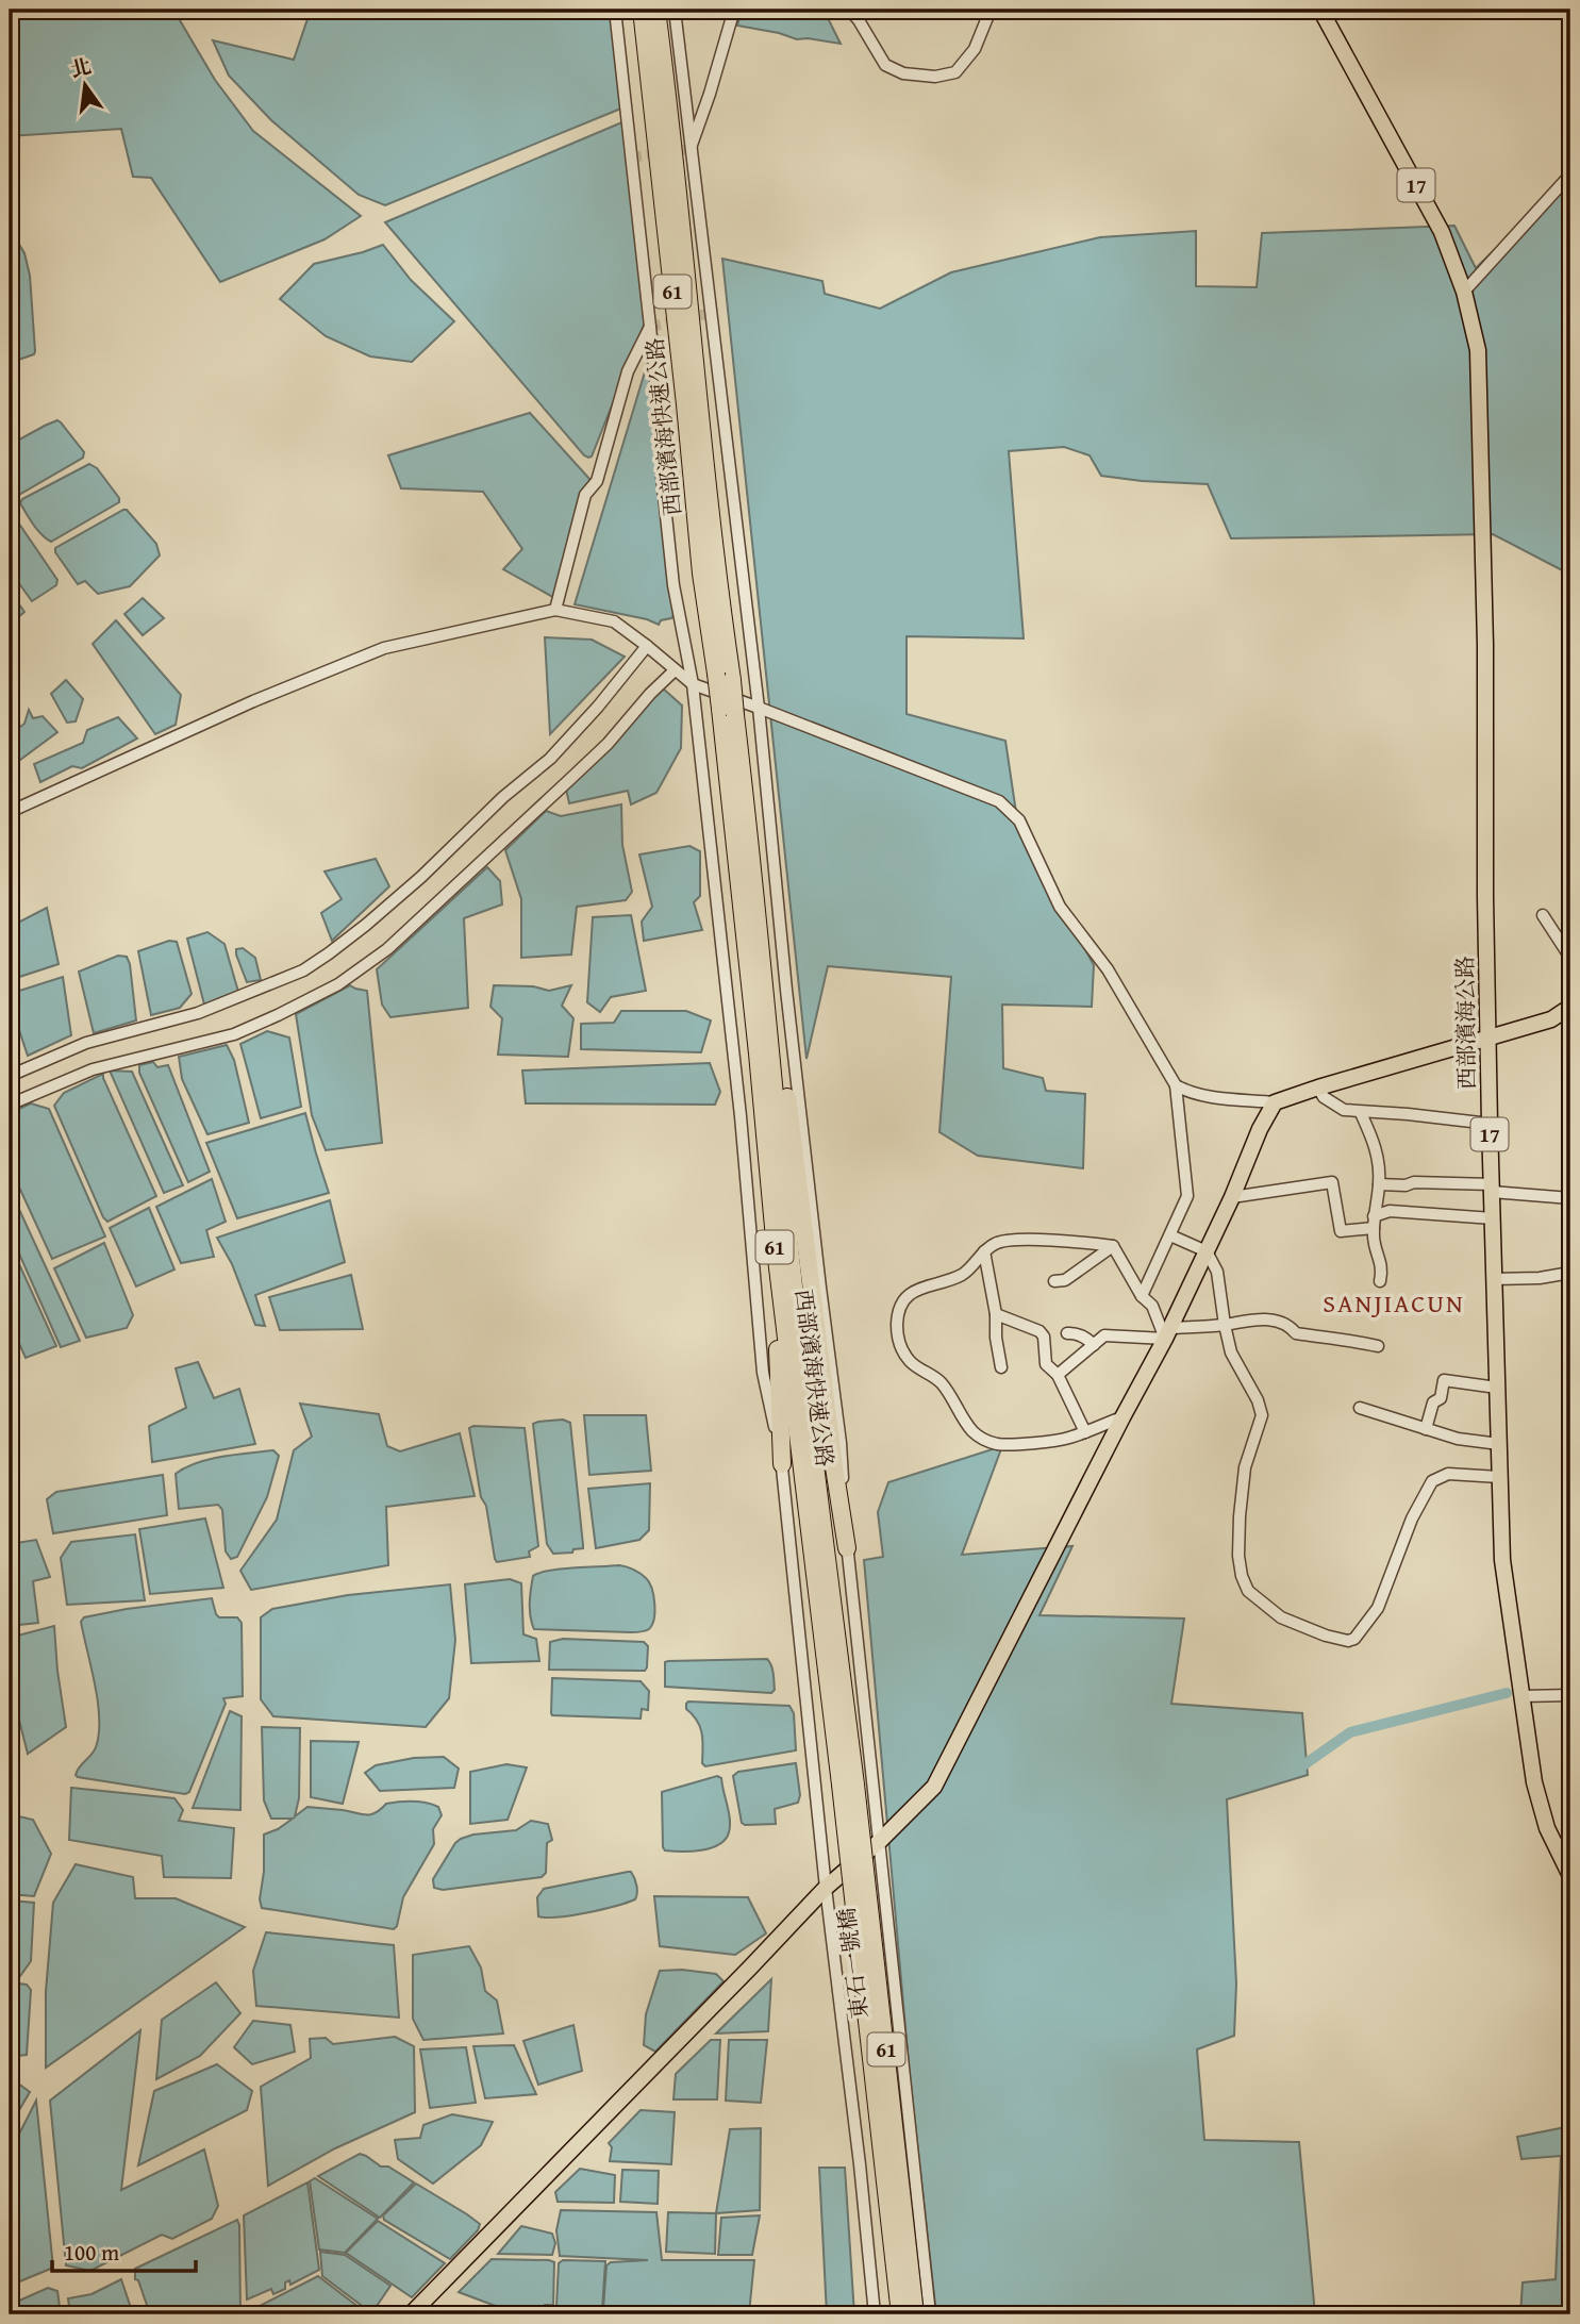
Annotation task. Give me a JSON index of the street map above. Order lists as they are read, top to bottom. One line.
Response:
{"streets":{"highway":["61","西部濱海快速公路","東石一號橋"],"main road":["17","西部濱海公路"]},"crossings":[["西部濱海快速公路","東石一號橋"]],"districts":["SANJIACUN"],"scale_bar":"100 m","north":"top"}
